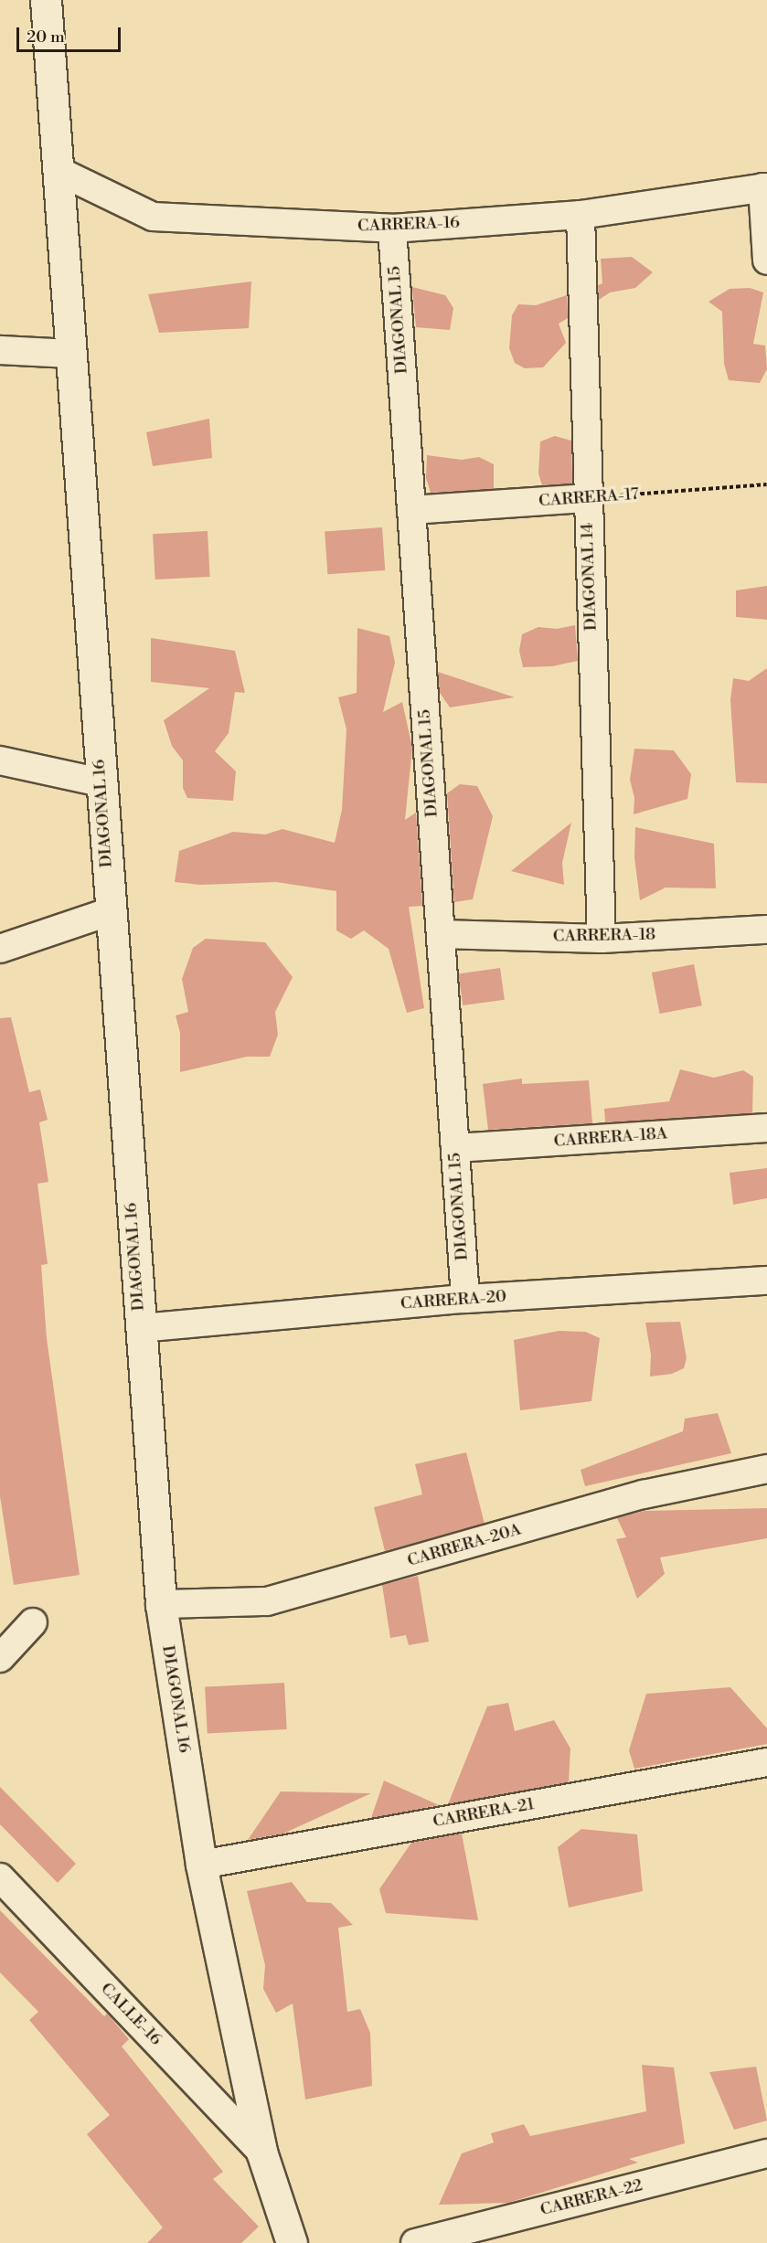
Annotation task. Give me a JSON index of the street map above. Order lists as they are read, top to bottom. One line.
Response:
{"streets":{"street":["CARRERA-16","DIAGONAL 15","CARRERA-17","DIAGONAL 14","DIAGONAL 16","CARRERA-18","CARRERA-18A","CARRERA-20","CARRERA-20A","CARRERA-21","CALLE-16","CARRERA-22"]},"crossings":[["CARRERA-16","DIAGONAL 15"],["CARRERA-16","DIAGONAL 14"],["CARRERA-16","DIAGONAL 16"],["DIAGONAL 15","CARRERA-17"],["DIAGONAL 15","CARRERA-18"],["DIAGONAL 15","CARRERA-18A"],["DIAGONAL 15","CARRERA-20"],["CARRERA-17","DIAGONAL 14"],["DIAGONAL 14","CARRERA-18"],["DIAGONAL 16","CARRERA-20"],["DIAGONAL 16","CARRERA-20A"],["DIAGONAL 16","CARRERA-21"],["DIAGONAL 16","CALLE-16"]],"scale_bar":"20 m"}
